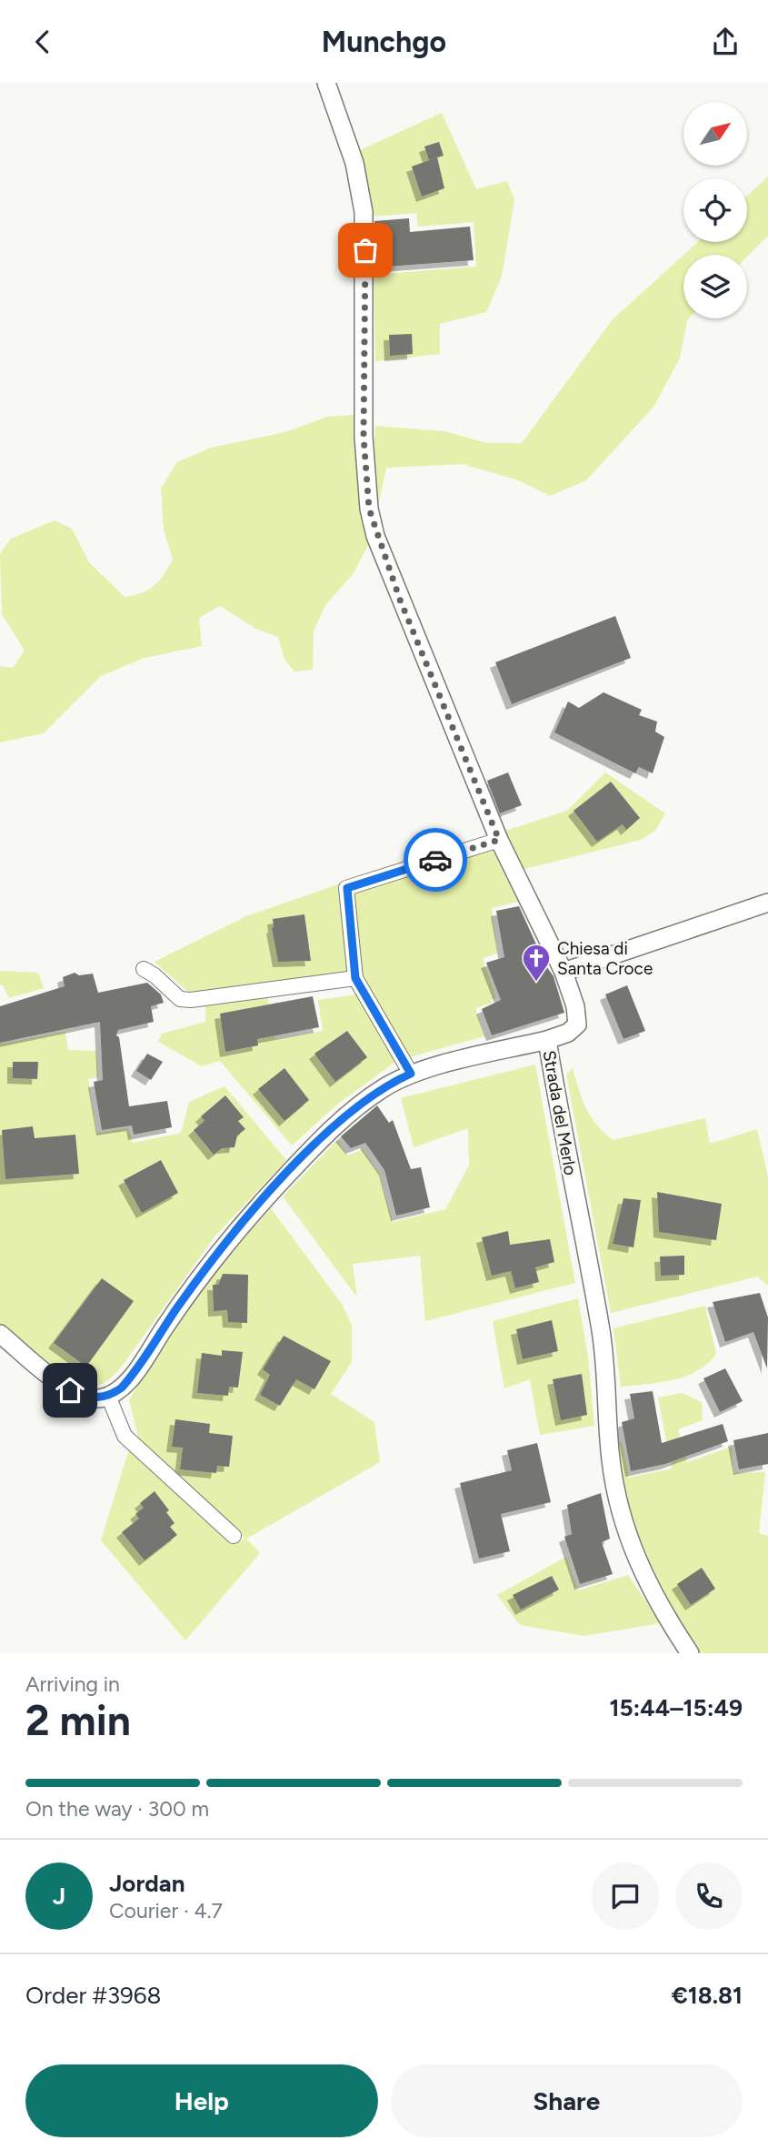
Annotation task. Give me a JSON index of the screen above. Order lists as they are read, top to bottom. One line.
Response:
{"streets":{"street":["Strada del Merlo"]},"places":{"church":["Chiesa di Santa Croce"]},"north":"top right","page":{"header":"Munchgo","heading":["2 min","Arriving in","15:44–15:49"],"panel":["Jordan","Courier · 4.7","Order #3968","€18.81"],"bar":"On the way · 300 m","round":"J","buttons":["Help","Share"]}}
